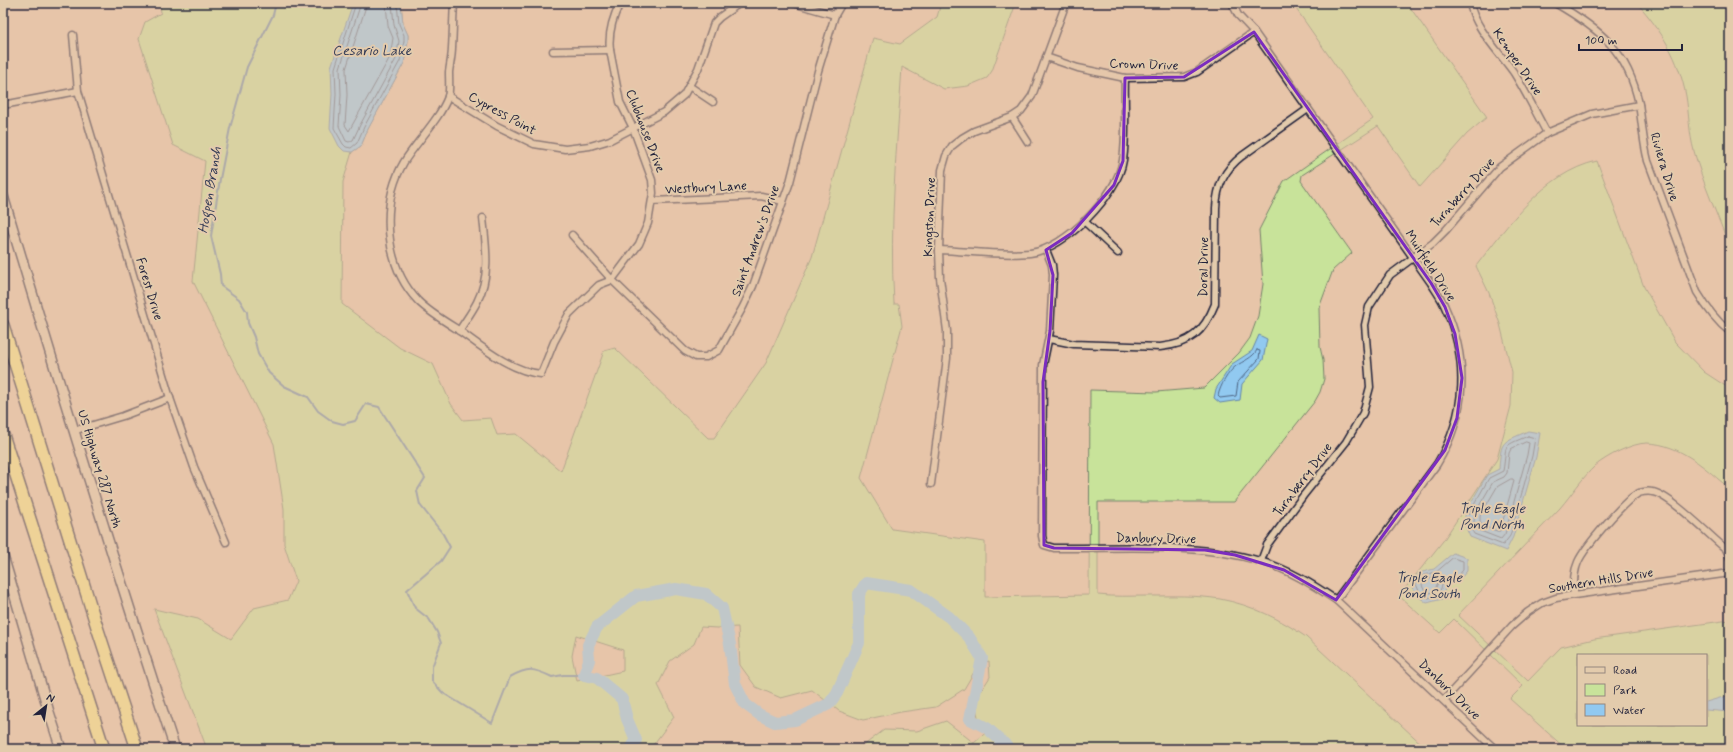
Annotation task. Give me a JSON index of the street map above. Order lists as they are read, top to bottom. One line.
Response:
{"streets":{"main road":["US Highway 287 North"],"street":["Kemper Drive","Crown Drive","Cypress Point","Clubhouse Drive","Riviera Drive","Westbury Lane","Turnberry Drive","Kingston Drive","Saint Andrew's Drive","Muirfield Drive","Doral Drive","Forest Drive","Danbury Drive","Southern Hills Drive"]},"crossings":[["Kemper Drive","Turnberry Drive"],["Crown Drive","Kingston Drive"],["Crown Drive","Muirfield Drive"],["Cypress Point","Clubhouse Drive"],["Clubhouse Drive","Westbury Lane"],["Clubhouse Drive","Saint Andrew's Drive"],["Riviera Drive","Turnberry Drive"],["Westbury Lane","Saint Andrew's Drive"],["Turnberry Drive","Muirfield Drive"],["Turnberry Drive","Danbury Drive"],["Muirfield Drive","Doral Drive"],["Muirfield Drive","Danbury Drive"],["Doral Drive","Danbury Drive"],["Danbury Drive","Southern Hills Drive"]],"water":["Cesario Lake","Hogpen Branch","Triple Eagle Pond North","Triple Eagle Pond South"],"legend":["Road","Park","Water"],"scale_bar":"100 m","north":"top right"}
